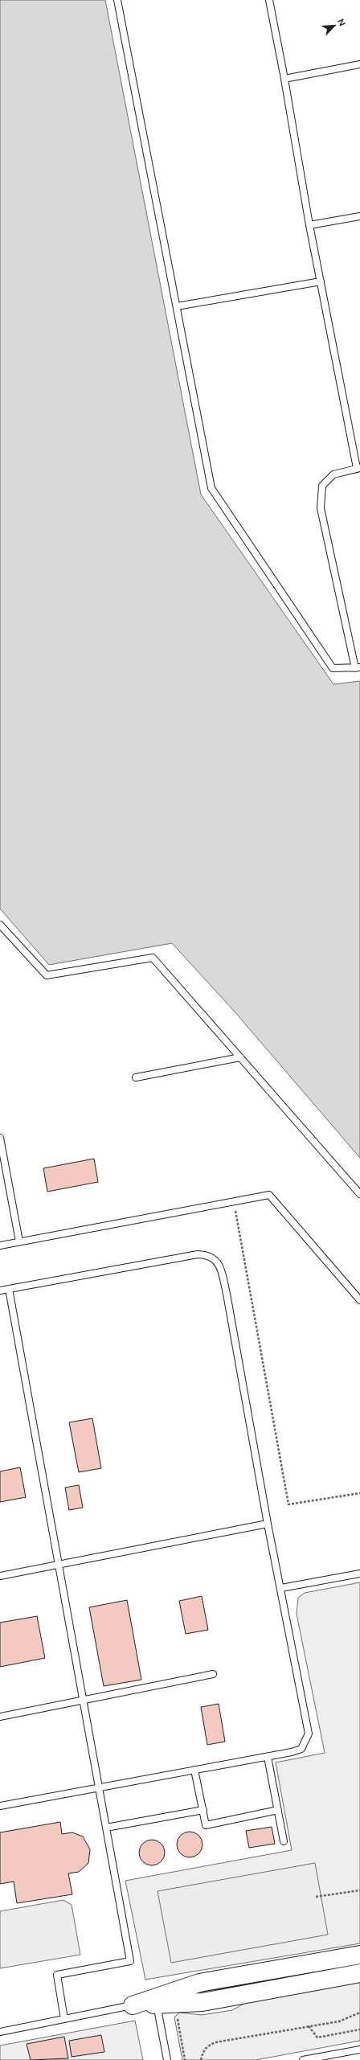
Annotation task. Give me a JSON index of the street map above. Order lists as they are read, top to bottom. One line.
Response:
{"north":"top right"}
